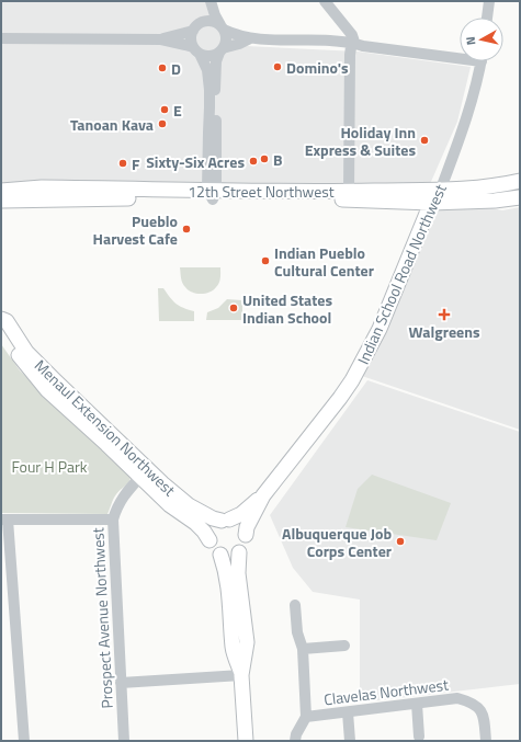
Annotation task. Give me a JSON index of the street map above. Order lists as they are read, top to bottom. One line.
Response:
{"streets":{"main road":["12th Street Northwest","Indian School Road Northwest","Menaul Extension Northwest"],"street":["Prospect Avenue Northwest","Clavelas Northwest"]},"crossings":[["12th Street Northwest","Indian School Road Northwest"],["Indian School Road Northwest","Menaul Extension Northwest"],["Menaul Extension Northwest","Prospect Avenue Northwest"]],"parks":["Four H Park"],"places":{"other":["Domino's","D","E","Tanoan Kava","Holiday Inn Express & Suites","B","Sixty-Six Acres","F","Pueblo Harvest Cafe","Indian Pueblo Cultural Center","United States Indian School","Albuquerque Job Corps Center"],"health":["Walgreens"]},"north":"left"}
